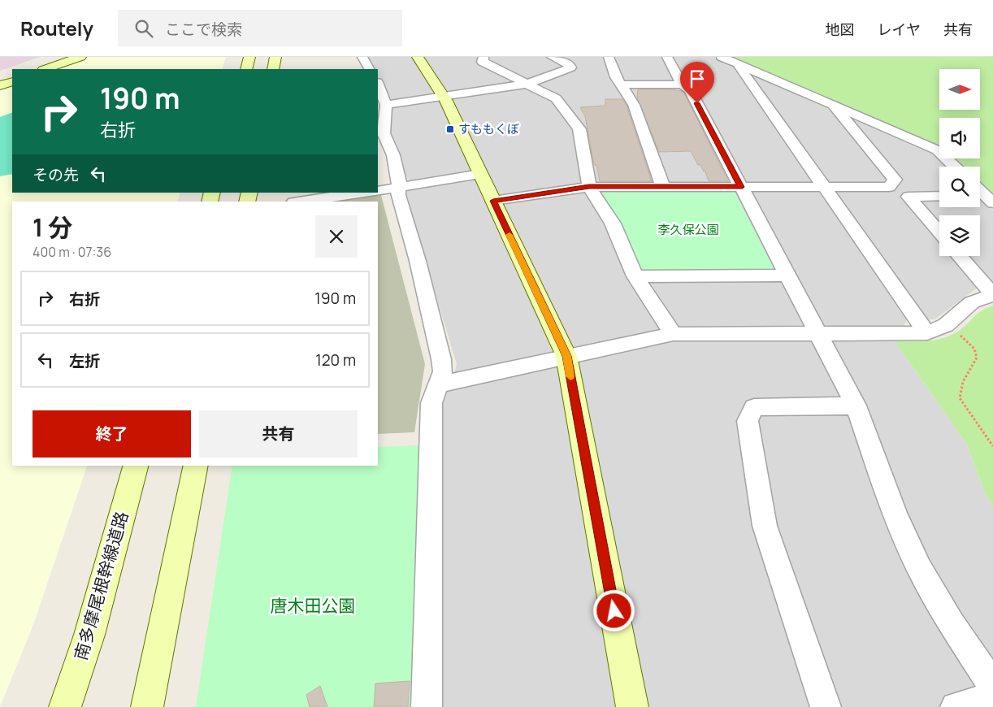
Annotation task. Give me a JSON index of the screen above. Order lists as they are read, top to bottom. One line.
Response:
{"streets":{"street":["南多摩尾根幹線道路"]},"parks":["李久保公園","唐木田公園"],"places":{"transit":["すももくぼ"]},"north":"right","page":{"header":"Routely","search":"ここで検索","nav":["地図","レイヤ","共有"],"turn":["190 m","右折"],"then":"その先","heading":["1 分","400 m · 07:36"],"list":[{"name":"右折","value":"190 m"},{"name":"左折","value":"120 m"}],"buttons":["終了","共有"]}}
